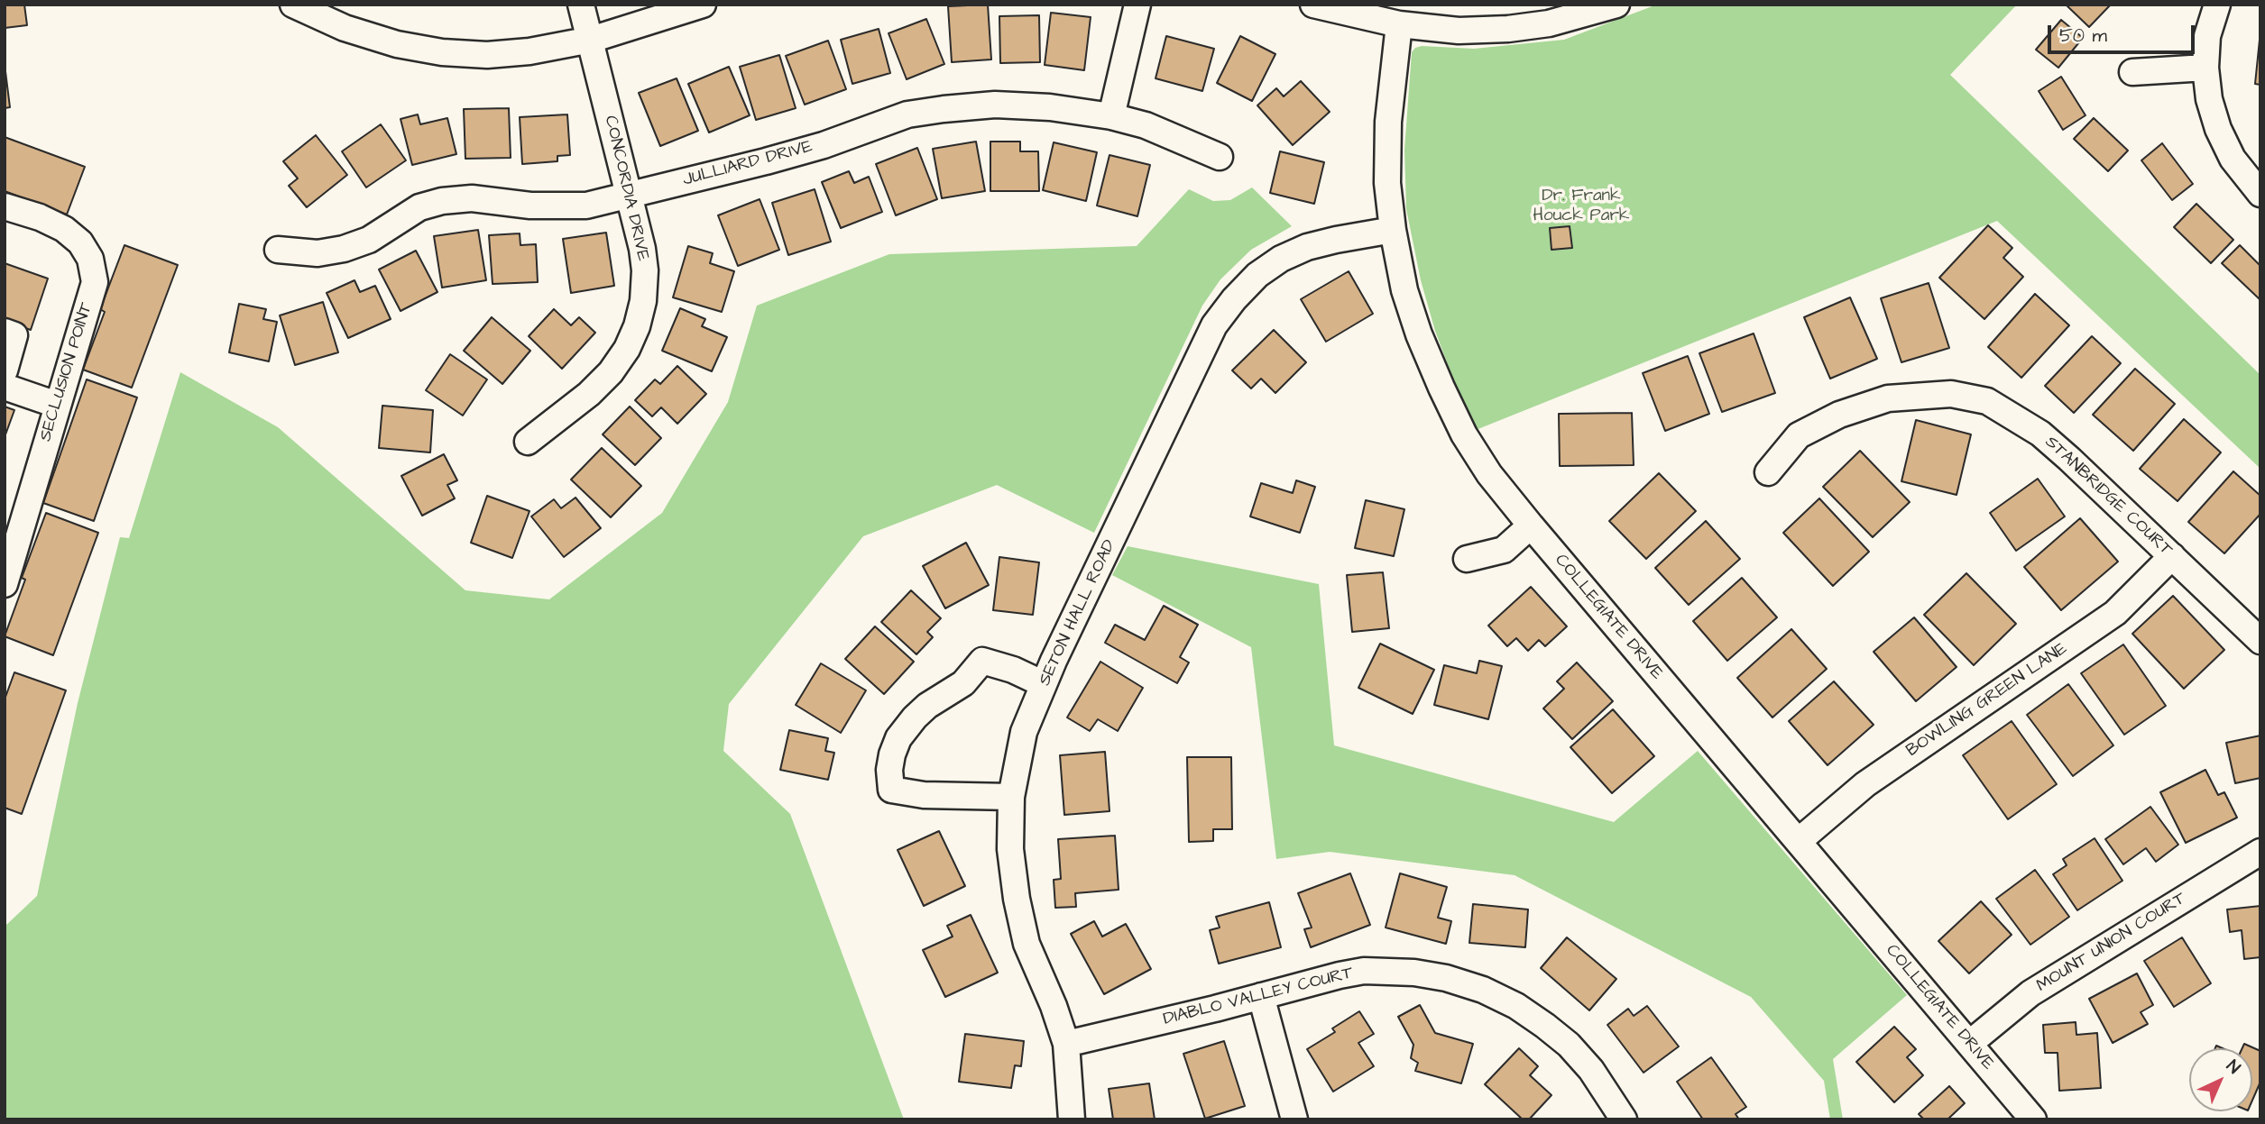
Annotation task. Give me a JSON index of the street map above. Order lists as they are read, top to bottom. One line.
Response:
{"streets":{"street":["JULLIARD DRIVE","CONCORDIA DRIVE","SECLUSION POINT","STANBRIDGE COURT","SETON HALL ROAD","COLLEGIATE DRIVE","BOWLING GREEN LANE","MOUNT UNION COURT","DIABLO VALLEY COURT"]},"crossings":[["JULLIARD DRIVE","CONCORDIA DRIVE"],["STANBRIDGE COURT","BOWLING GREEN LANE"],["SETON HALL ROAD","COLLEGIATE DRIVE"],["SETON HALL ROAD","DIABLO VALLEY COURT"],["COLLEGIATE DRIVE","BOWLING GREEN LANE"],["COLLEGIATE DRIVE","MOUNT UNION COURT"]],"parks":["Dr. Frank Houck Park"],"scale_bar":"50 m","north":"top right"}
